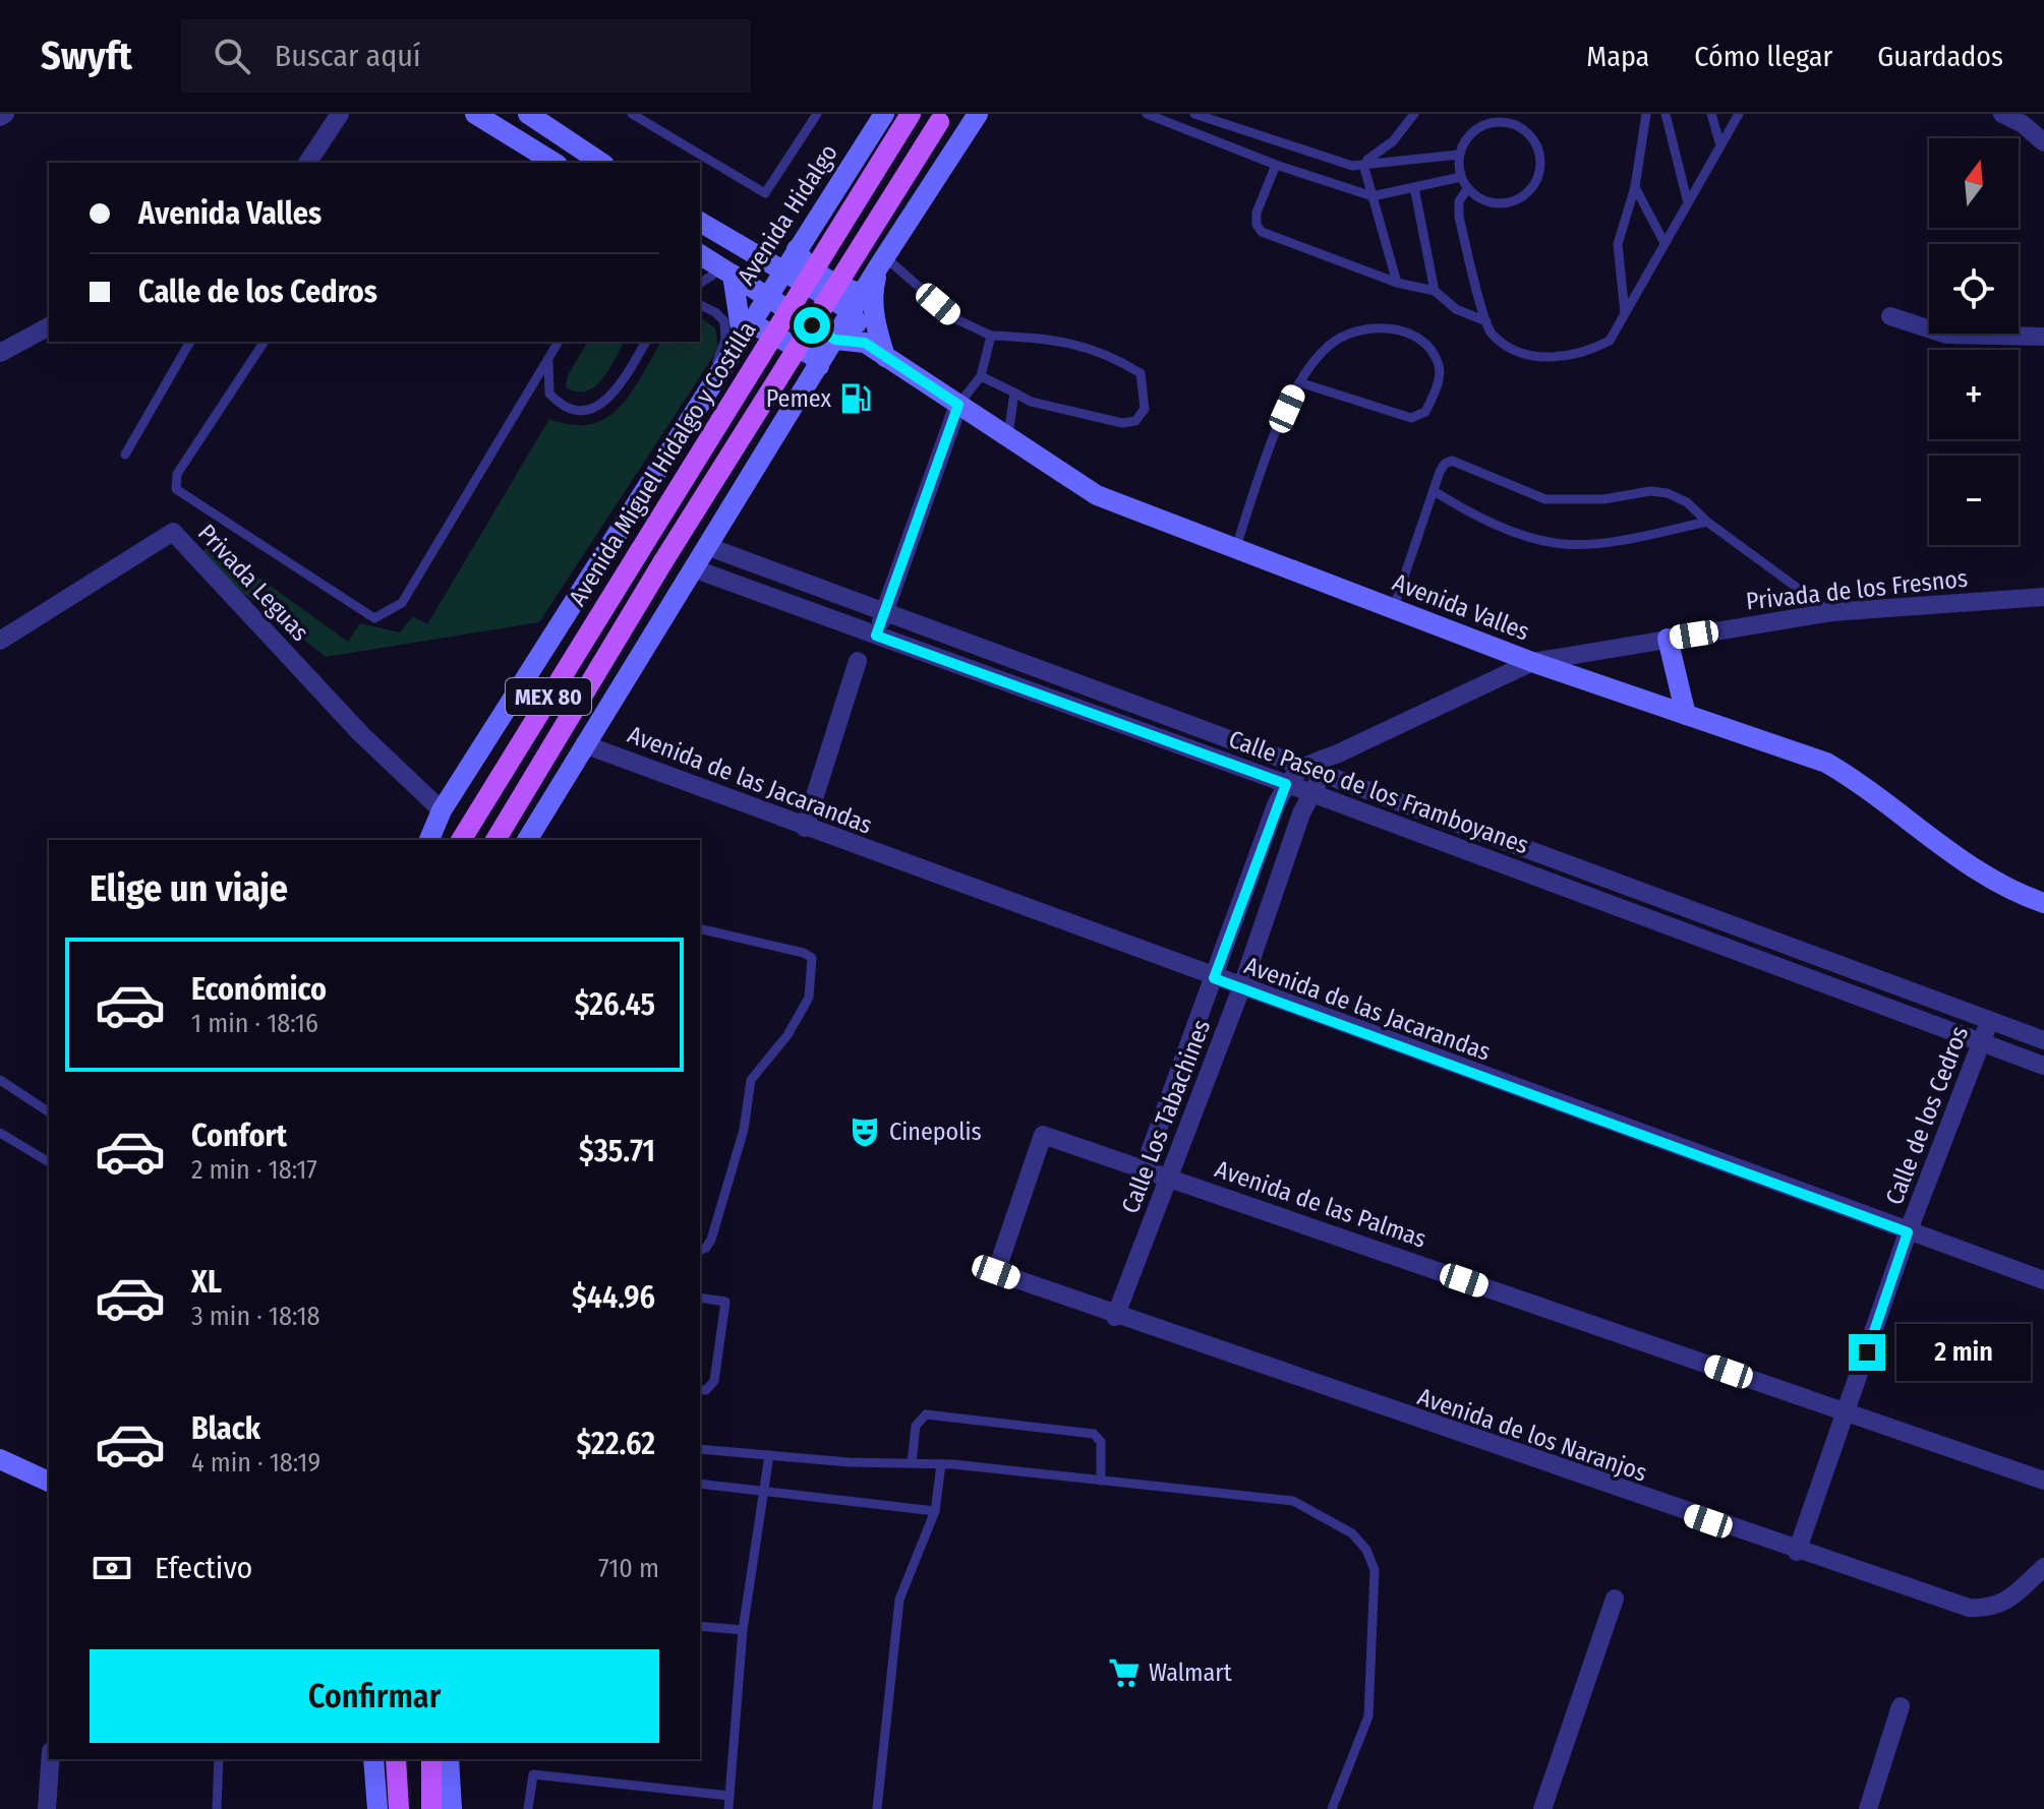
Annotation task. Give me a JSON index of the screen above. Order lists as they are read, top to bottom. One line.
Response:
{"streets":{"main road":["Avenida Hidalgo","Avenida Miguel Hidalgo y Costilla","Avenida Valles","MEX 80"],"street":["Privada Leguas","Privada de los Fresnos","Avenida de las Jacarandas","Calle Paseo de los Framboyanes","Calle de los Cedros","Calle Los Tabachines","Avenida de las Palmas","Avenida de los Naranjos"]},"crossings":[["Avenida Hidalgo","Privada Leguas"],["Privada de los Fresnos","Avenida Valles"],["Privada de los Fresnos","Calle Los Tabachines"],["Avenida Valles","Calle Los Tabachines"],["Avenida de las Jacarandas","Calle de los Cedros"],["Avenida de las Jacarandas","Calle Los Tabachines"],["Calle Paseo de los Framboyanes","Calle de los Cedros"],["Calle Paseo de los Framboyanes","Calle Los Tabachines"],["Calle de los Cedros","Avenida de las Palmas"],["Calle de los Cedros","Avenida de los Naranjos"],["Calle Los Tabachines","Avenida de las Palmas"],["Calle Los Tabachines","Avenida de los Naranjos"],["Avenida de las Palmas","Avenida de los Naranjos"]],"places":{"fuel station":["Pemex"],"theatre":["Cinepolis"],"supermarket":["Walmart"]},"north":"top","page":{"header":"Swyft","search":"Buscar aquí","nav":["Mapa","Cómo llegar","Guardados"],"map_buttons":["+","−"],"banner":["Avenida Valles","Calle de los Cedros"],"heading":"Elige un viaje","list":[{"name":"Económico","note":"1 min · 18:16","value":"$26.45"},{"name":"Confort","note":"2 min · 18:17","value":"$35.71"},{"name":"XL","note":"3 min · 18:18","value":"$44.96"},{"name":"Black","note":"4 min · 18:19","value":"$22.62"}],"bubble":"2 min","pay":["Efectivo","710 m"],"buttons":"Confirmar"}}
